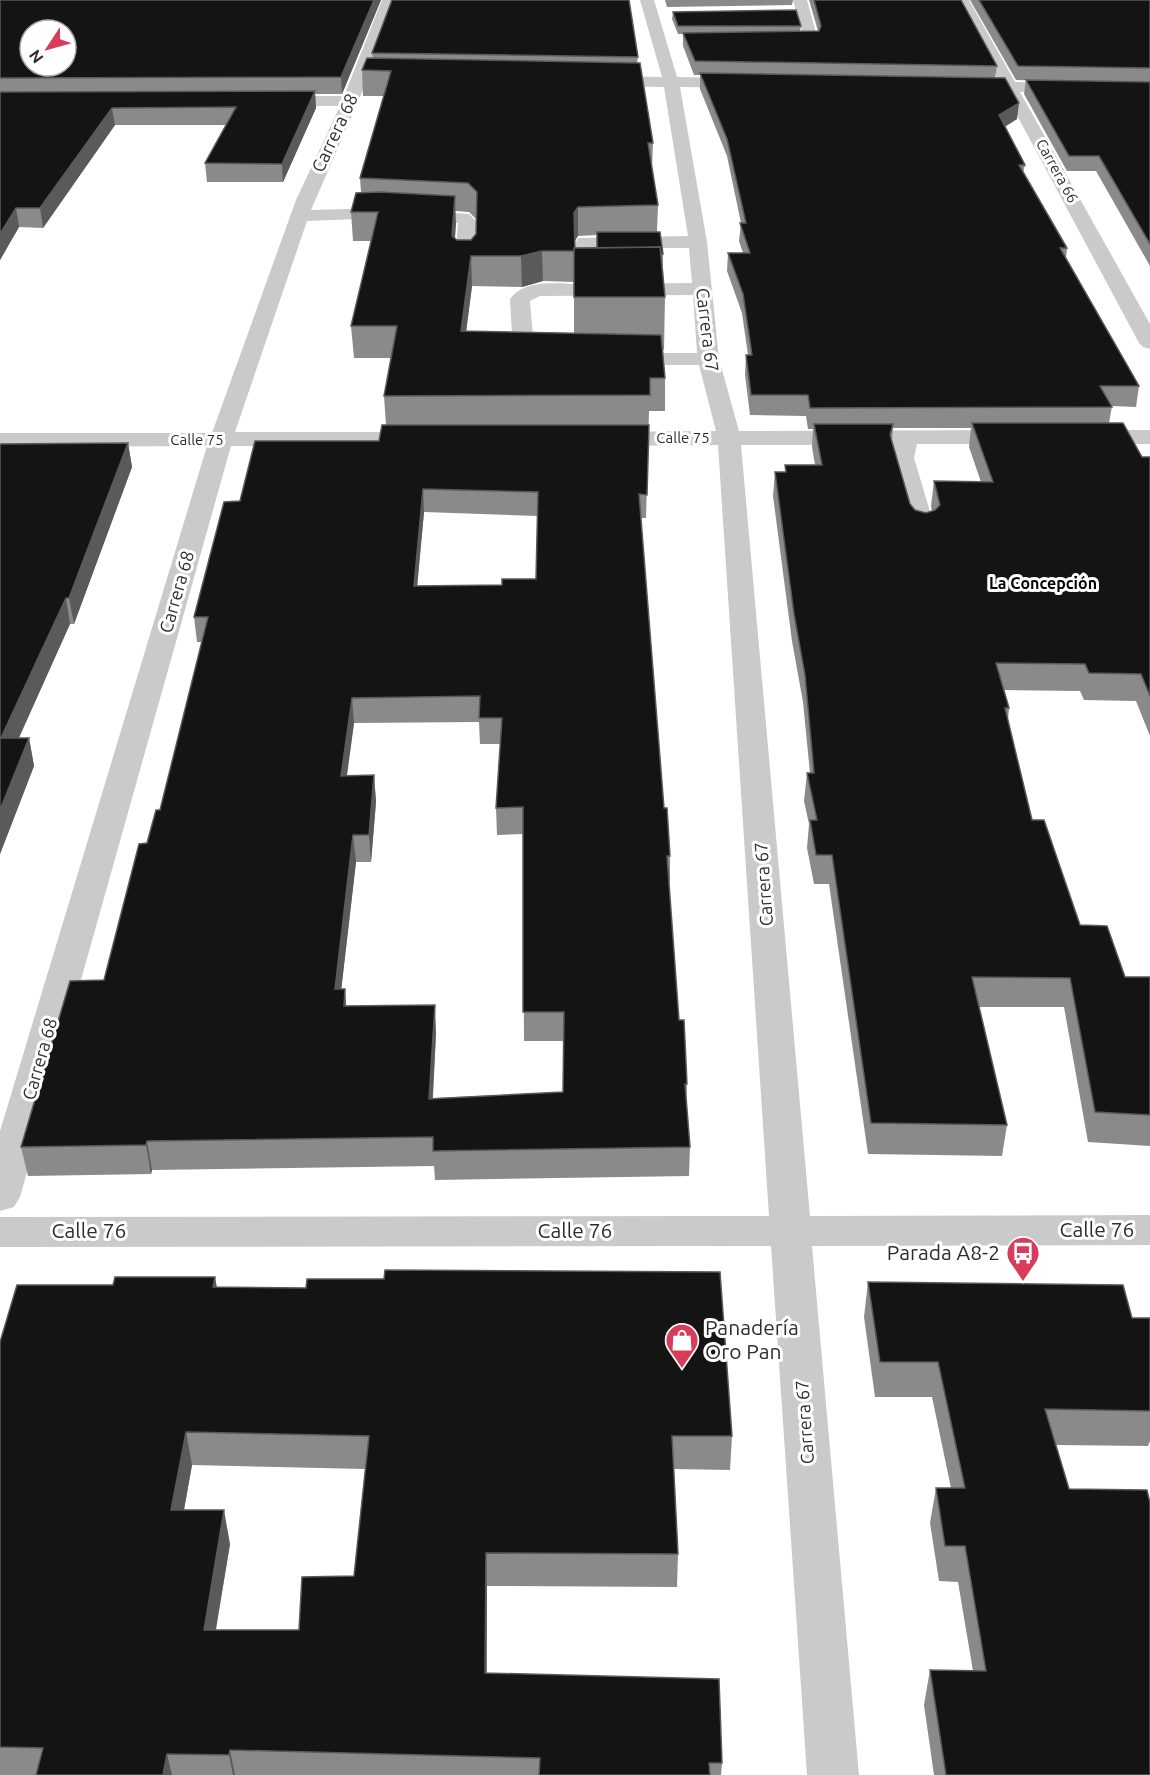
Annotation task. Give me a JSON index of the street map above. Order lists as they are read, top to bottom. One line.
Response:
{"streets":{"street":["Carrera 68","Carrera 66","Carrera 67","Calle 75","Calle 76"]},"crossings":[["Carrera 68","Calle 75"],["Carrera 67","Calle 75"],["Carrera 67","Calle 76"]],"districts":["La Concepción"],"places":{"bus stop":["Parada A8-2"],"shop":["Panadería Oro Pan"]},"north":"bottom left"}
